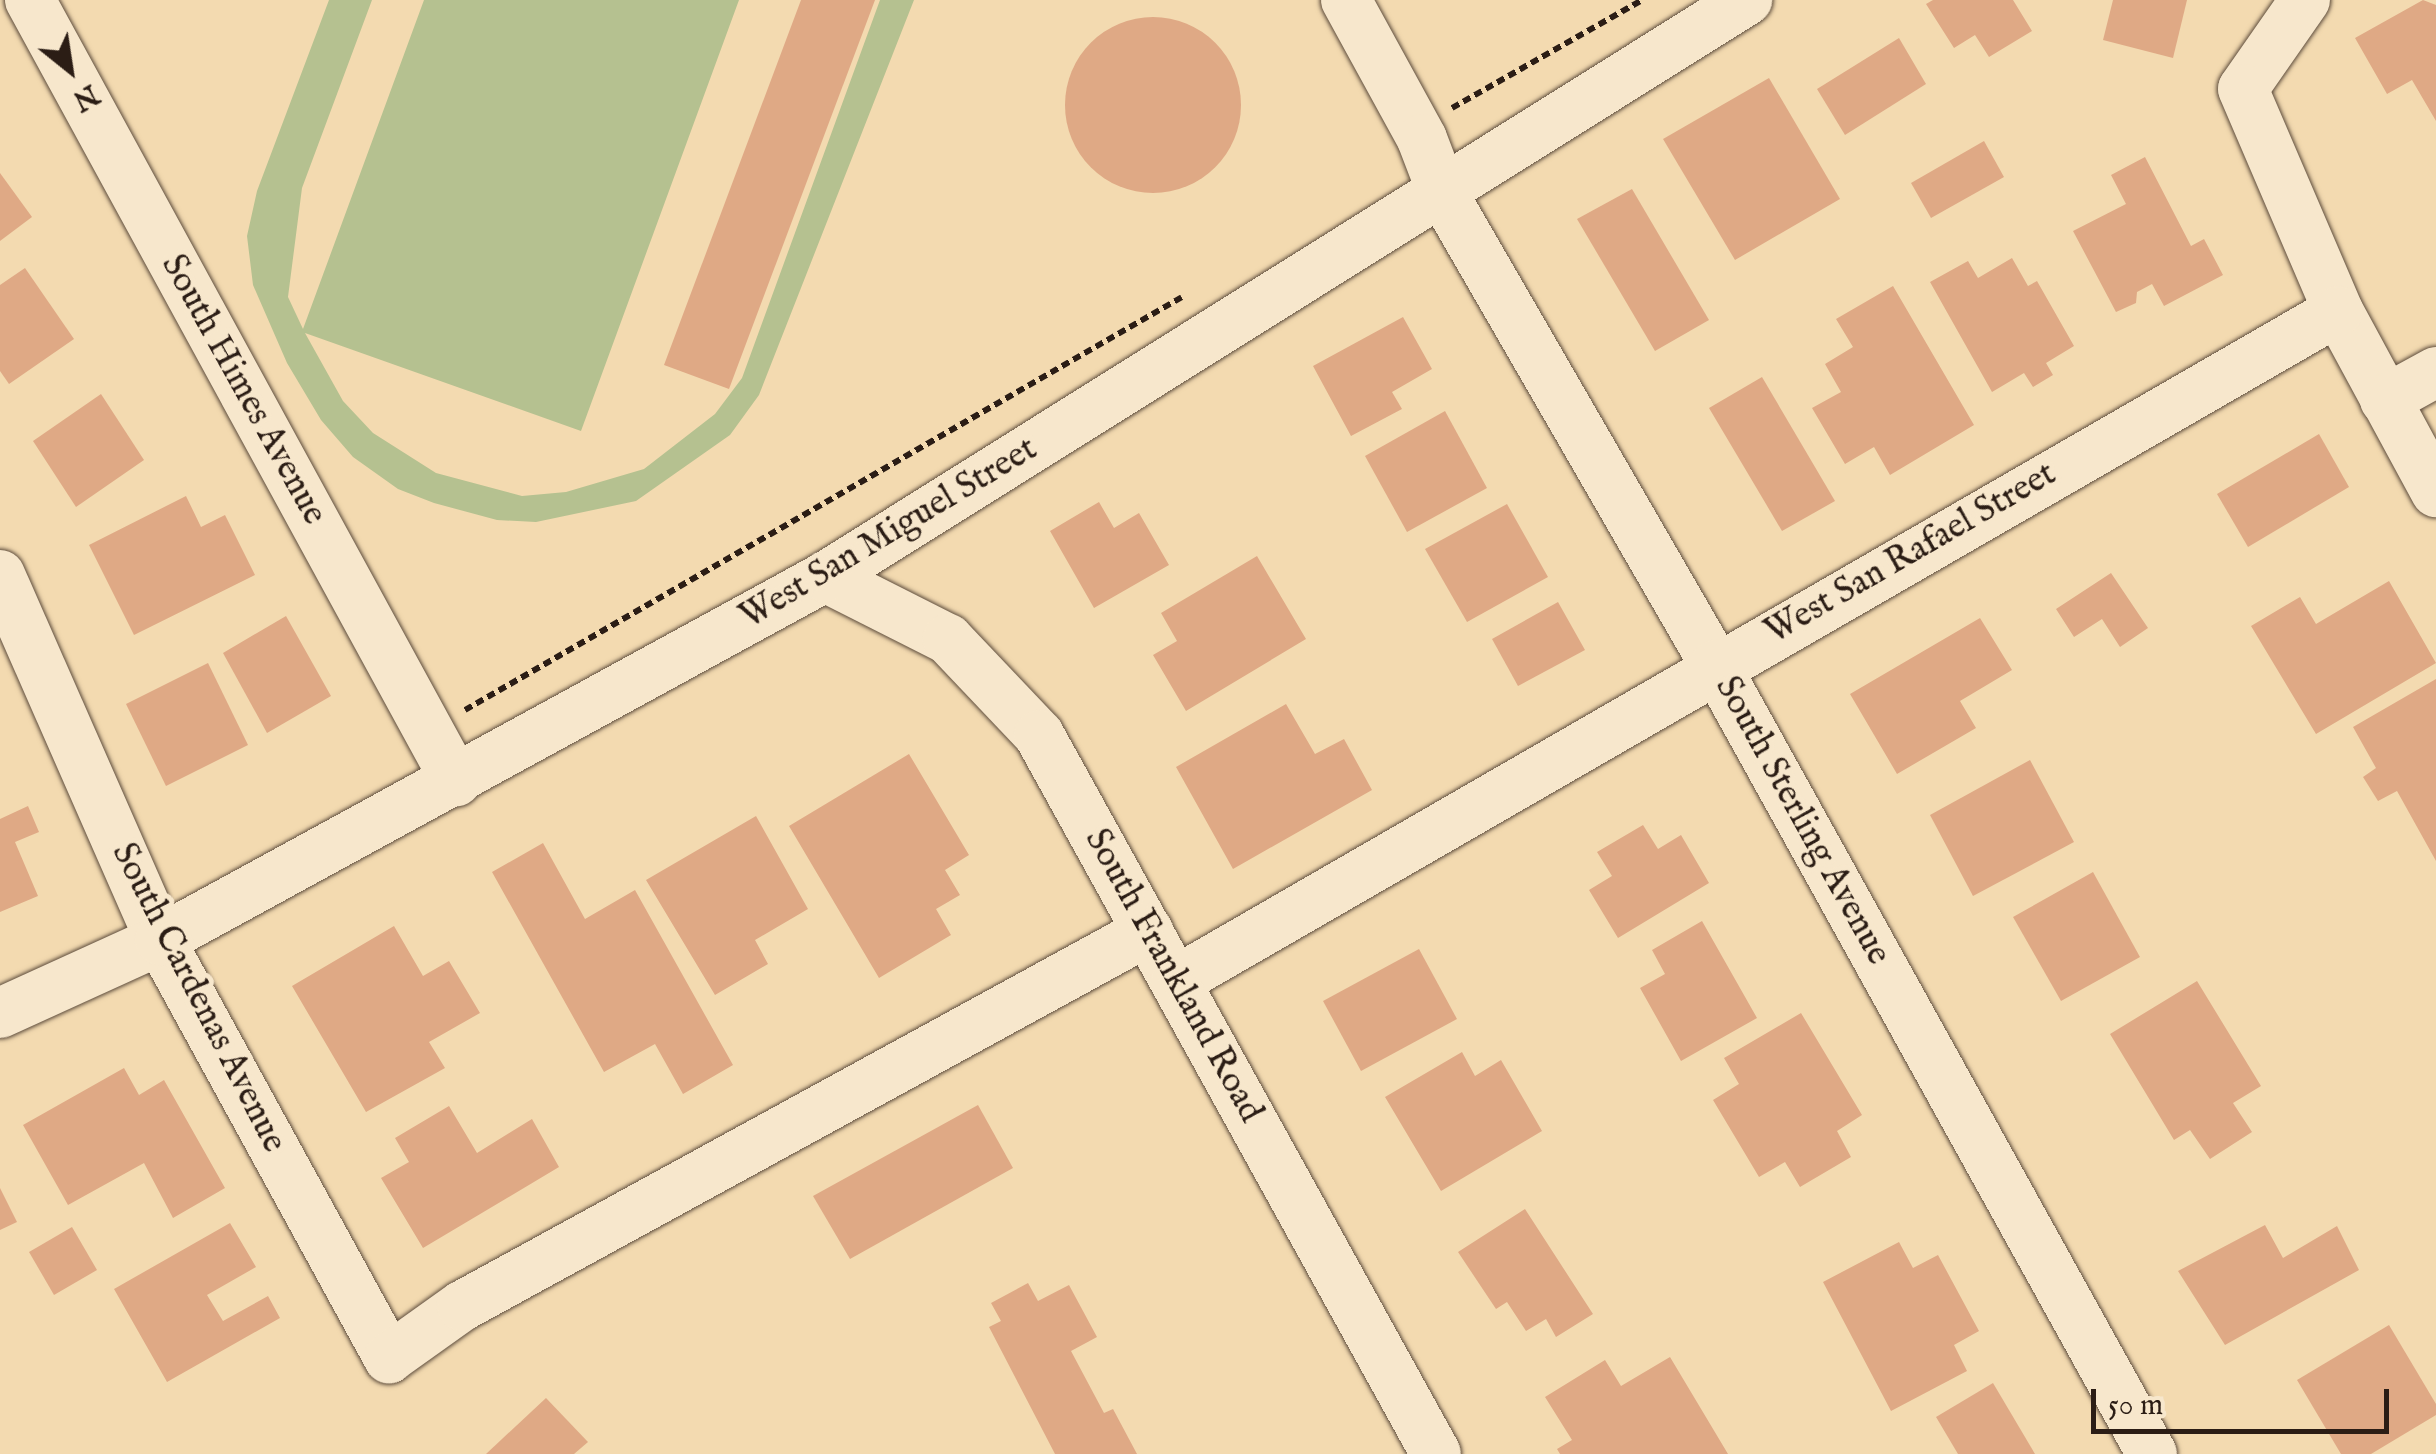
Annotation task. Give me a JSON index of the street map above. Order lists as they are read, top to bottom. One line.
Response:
{"streets":{"street":["South Himes Avenue","West San Miguel Street","West San Rafael Street","South Sterling Avenue","South Frankland Road","South Cardenas Avenue"]},"crossings":[["South Himes Avenue","West San Miguel Street"],["West San Miguel Street","South Sterling Avenue"],["West San Miguel Street","South Frankland Road"],["West San Miguel Street","South Cardenas Avenue"],["West San Rafael Street","South Sterling Avenue"],["West San Rafael Street","South Frankland Road"],["South Frankland Road","South Cardenas Avenue"]],"scale_bar":"50 m","north":"bottom right"}
